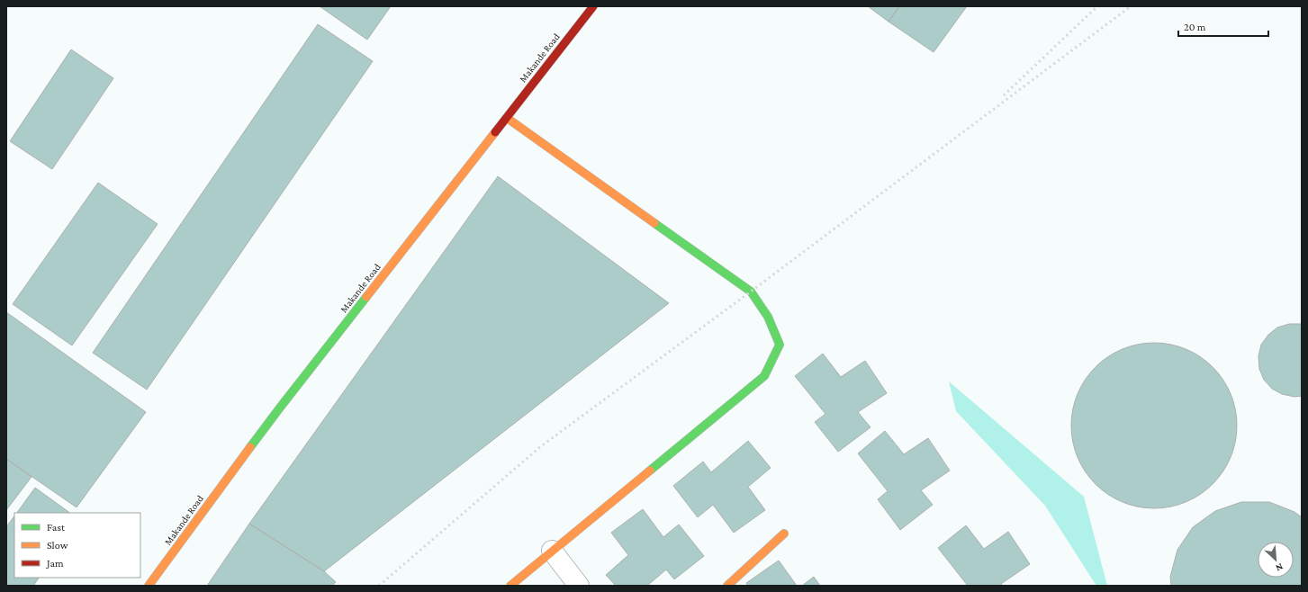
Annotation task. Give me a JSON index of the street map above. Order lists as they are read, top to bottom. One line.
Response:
{"streets":{"street":["Makande Road"]},"legend":["Fast","Slow","Jam"],"scale_bar":"20 m","north":"bottom right"}
